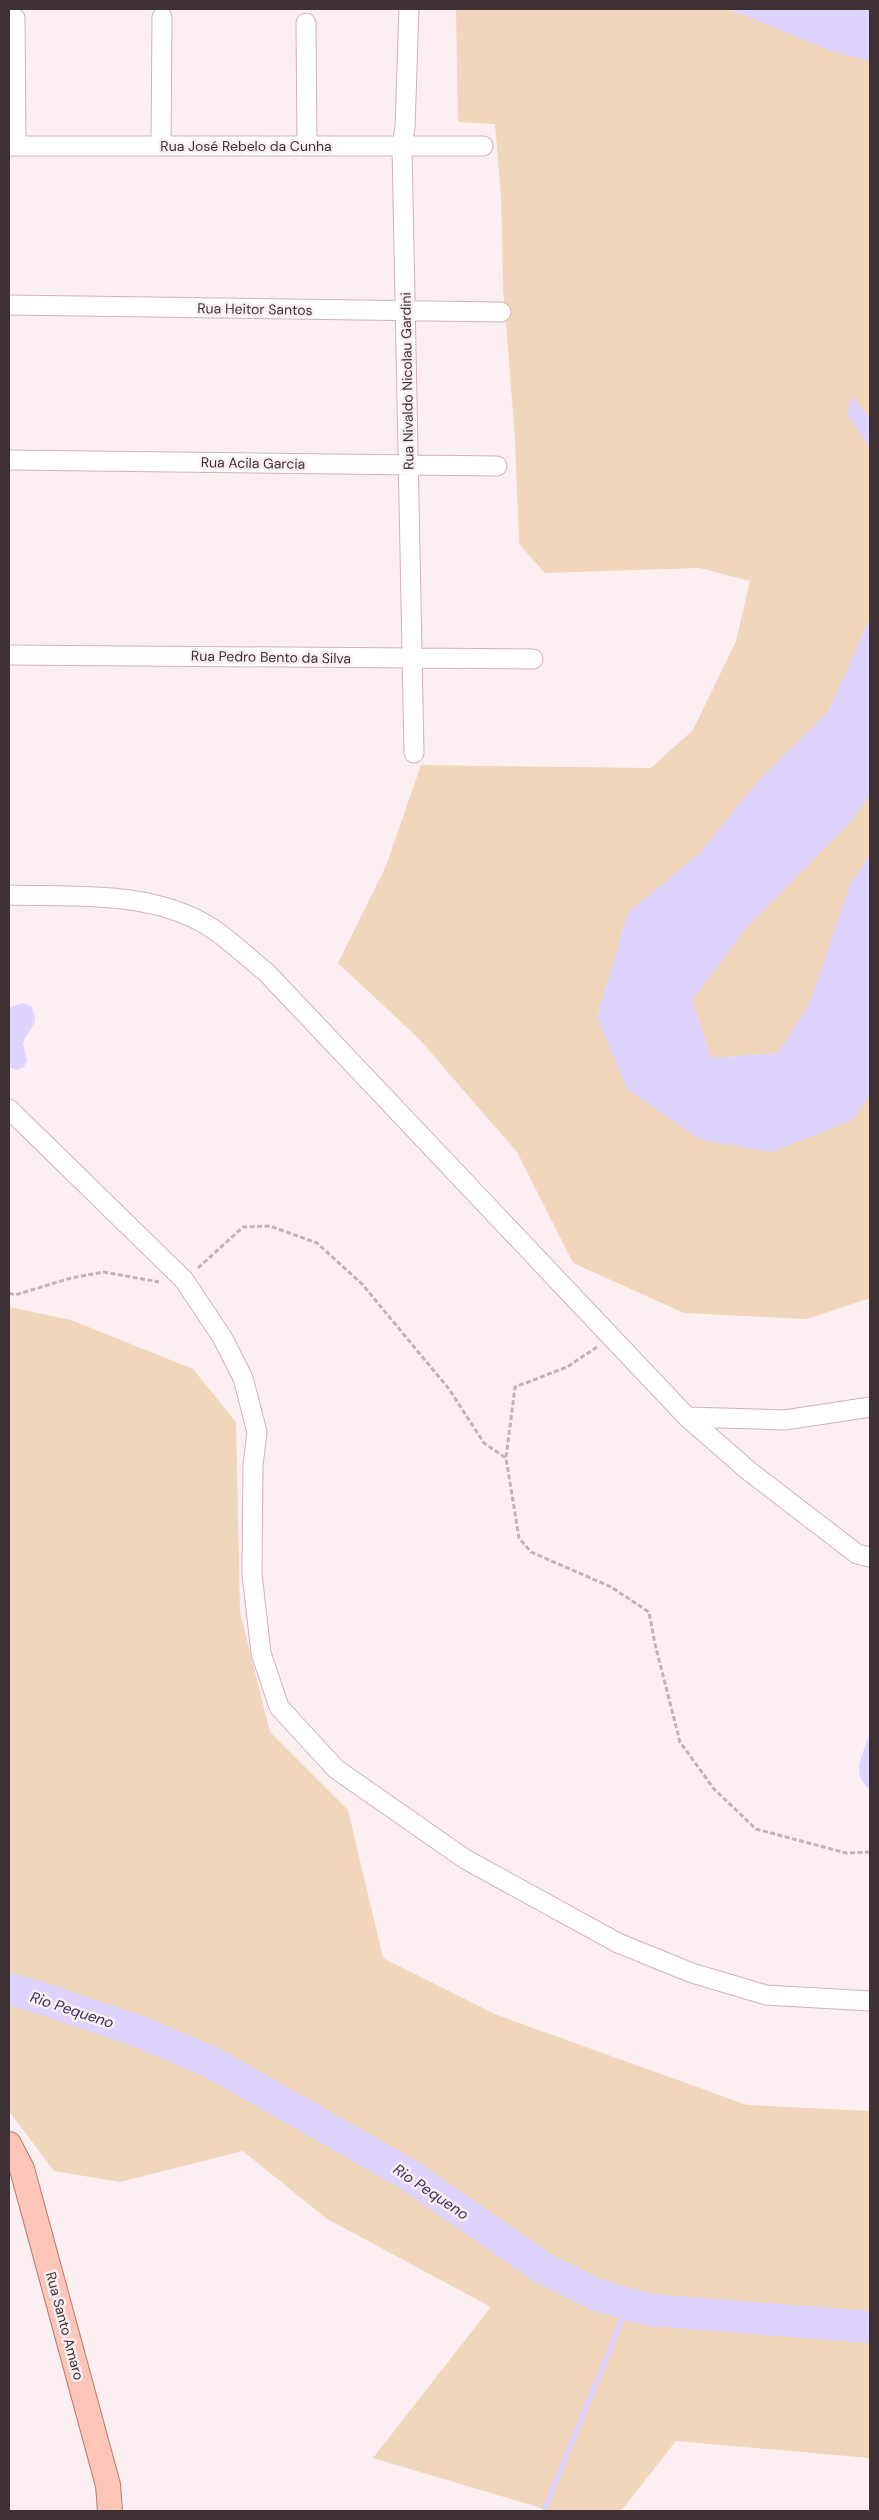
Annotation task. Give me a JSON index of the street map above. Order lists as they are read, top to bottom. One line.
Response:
{"streets":{"main road":["Rua Santo Amaro"],"street":["Rua José Rebelo da Cunha","Rua Heitor Santos","Rua Nivaldo Nicolau Gardini","Rua Acila Garcia","Rua Pedro Bento da Silva"]},"crossings":[["Rua José Rebelo da Cunha","Rua Nivaldo Nicolau Gardini"],["Rua Heitor Santos","Rua Nivaldo Nicolau Gardini"],["Rua Nivaldo Nicolau Gardini","Rua Acila Garcia"],["Rua Nivaldo Nicolau Gardini","Rua Pedro Bento da Silva"]],"water":["Rio Pequeno"]}
